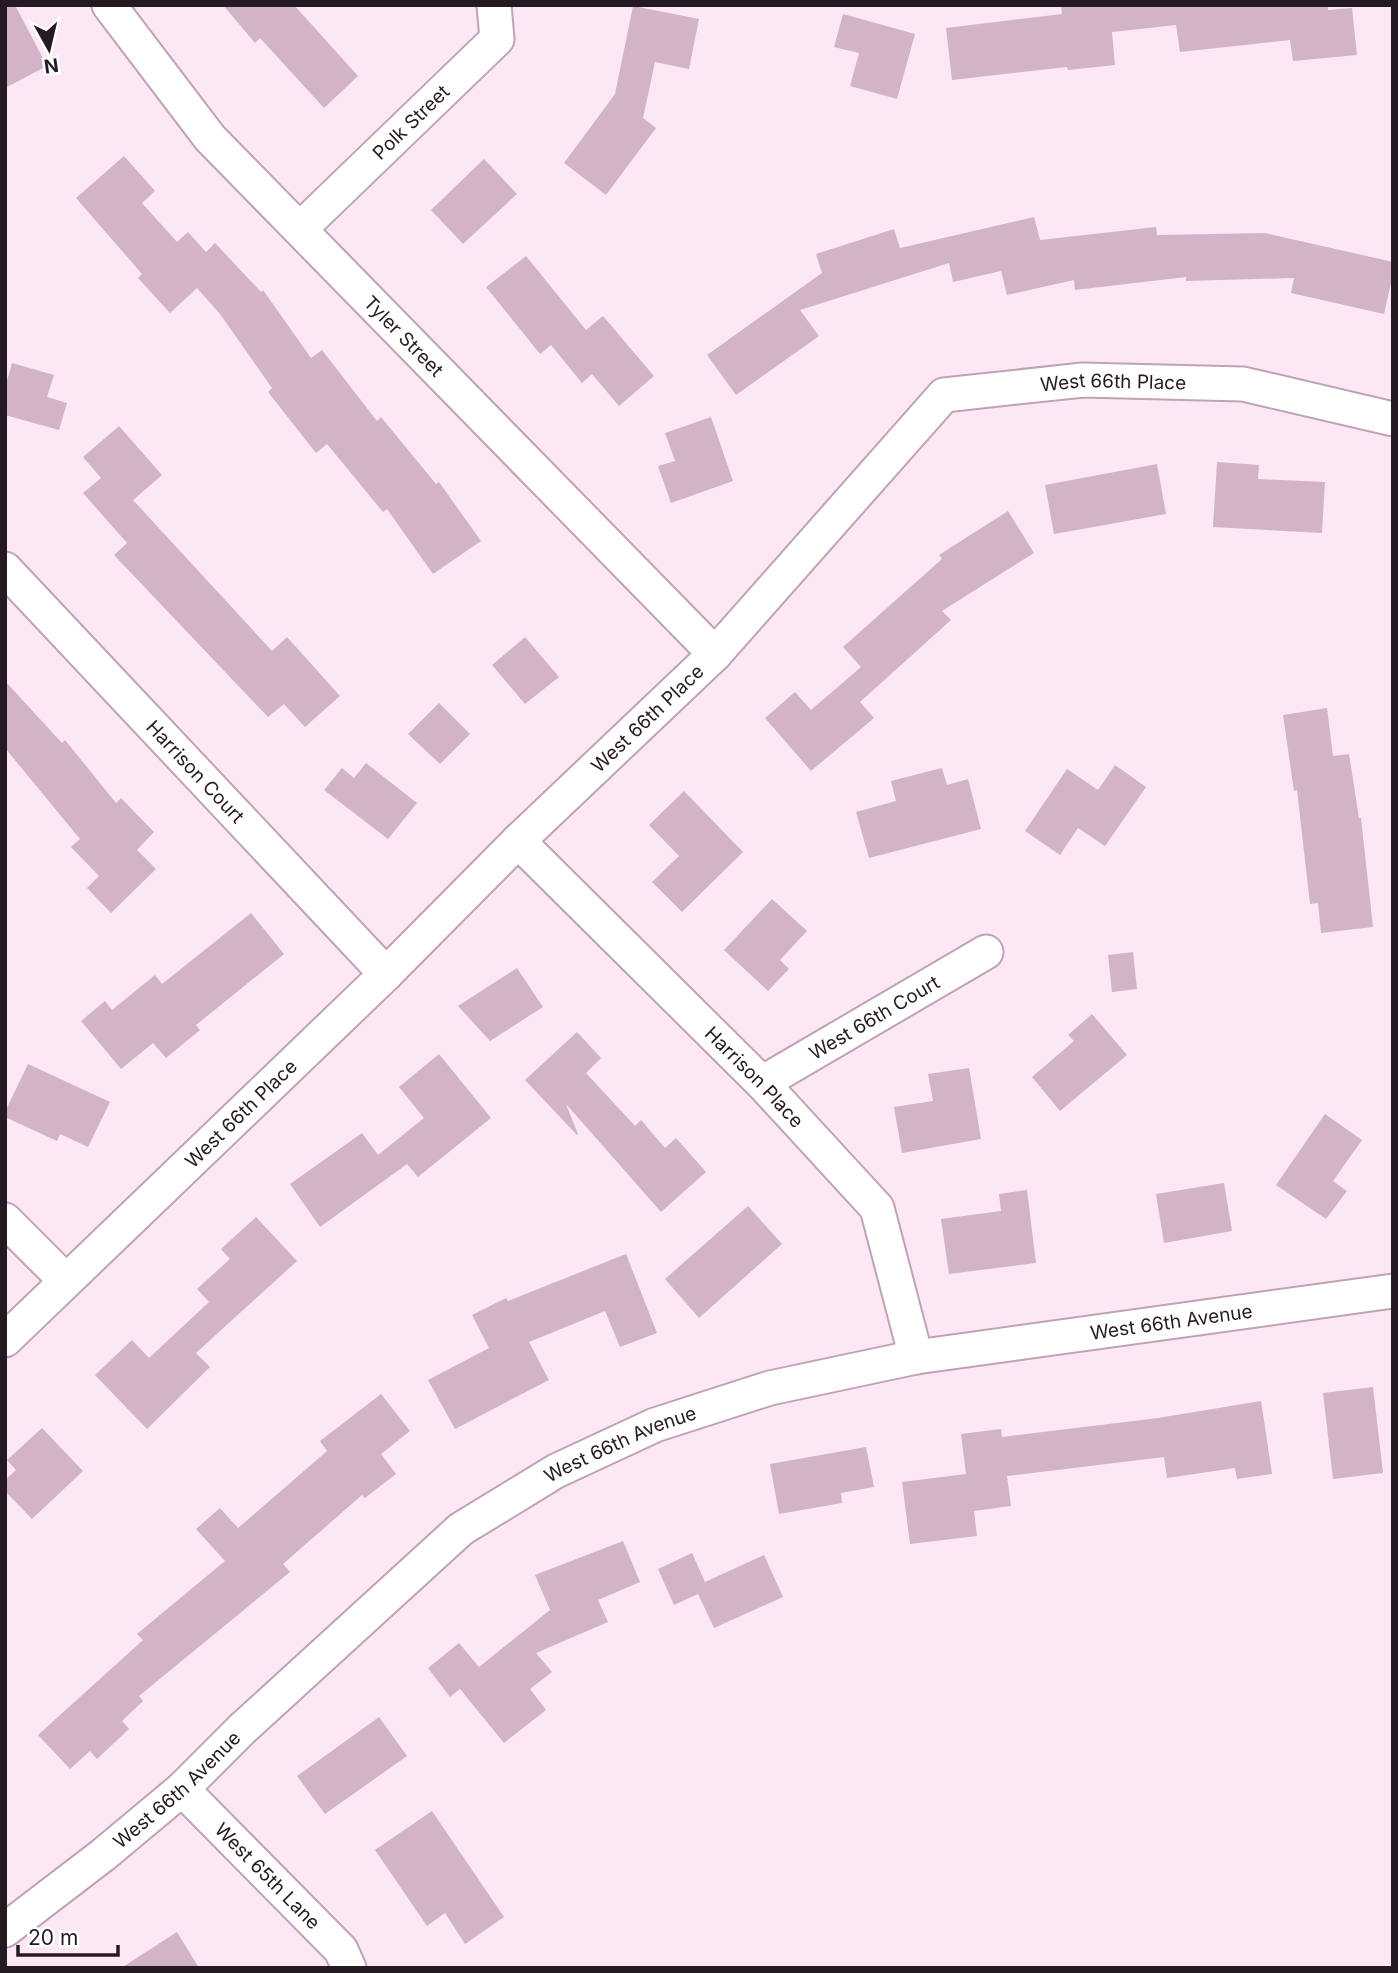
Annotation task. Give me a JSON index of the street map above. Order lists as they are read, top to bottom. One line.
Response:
{"streets":{"street":["Polk Street","Tyler Street","West 66th Place","Harrison Court","West 66th Court","Harrison Place","West 66th Avenue","West 65th Lane"]},"crossings":[["Polk Street","Tyler Street"],["Tyler Street","West 66th Place"],["West 66th Place","Harrison Court"],["West 66th Place","Harrison Place"],["West 66th Court","Harrison Place"],["Harrison Place","West 66th Avenue"],["West 66th Avenue","West 65th Lane"]],"scale_bar":"20 m","north":"bottom"}
